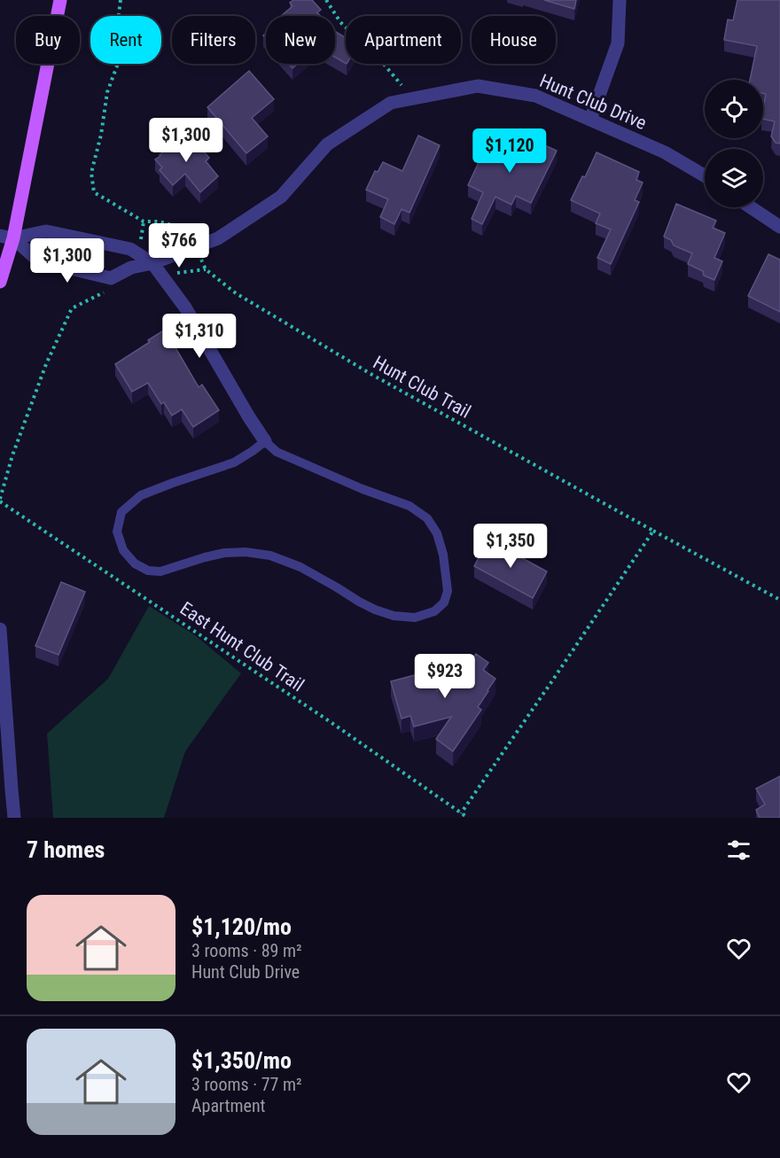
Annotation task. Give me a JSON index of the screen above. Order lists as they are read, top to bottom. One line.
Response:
{"streets":{"street":["Hunt Club Drive"],"path":["Hunt Club Trail","East Hunt Club Trail"]},"crossings":[["Hunt Club Drive","Hunt Club Trail"]],"page":{"chip":["Buy","Rent","Filters","New","Apartment","House"],"price":["$1,300","$1,120","$766","$1,300","$1,310","$1,350","$923"],"heading":"7 homes","list":[{"name":"$1,120/mo","note":"3 rooms · 89 m² · Hunt Club Drive"},{"name":"$1,350/mo","note":"3 rooms · 77 m² · Apartment"}]}}
